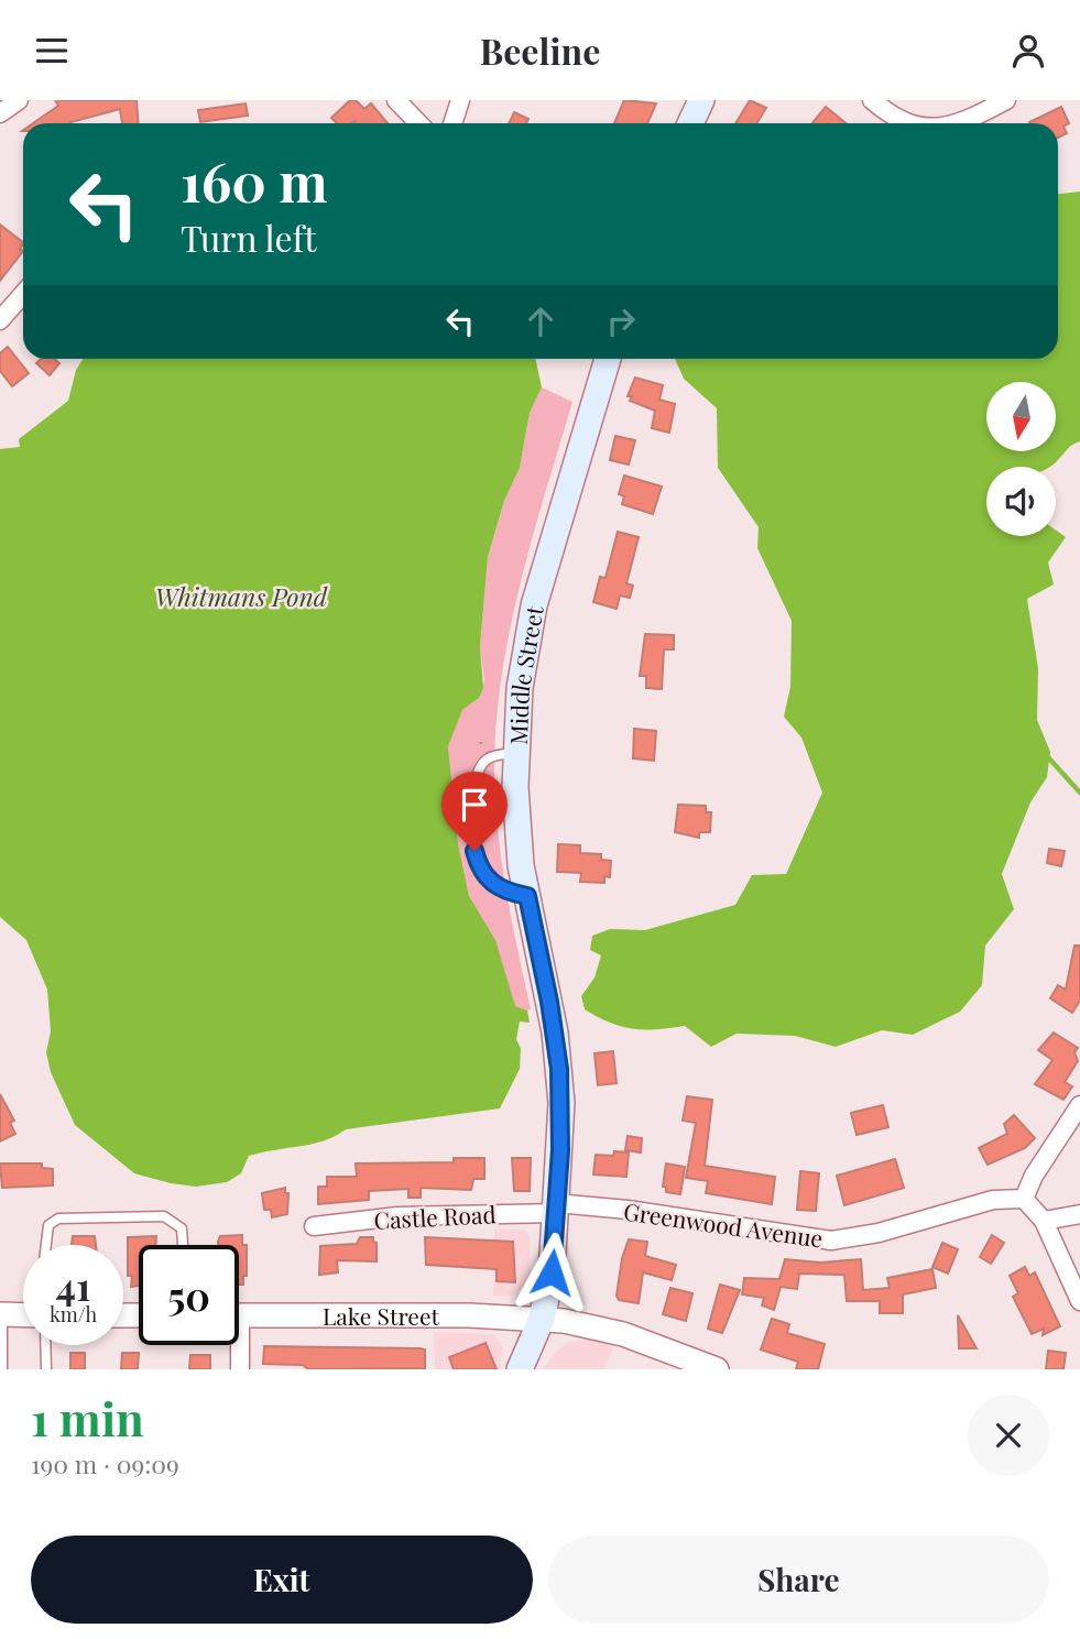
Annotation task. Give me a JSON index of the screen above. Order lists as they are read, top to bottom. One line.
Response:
{"streets":{"main road":["Middle Street"],"street":["Castle Road","Greenwood Avenue","Lake Street"]},"crossings":[["Middle Street","Castle Road"],["Middle Street","Greenwood Avenue"],["Middle Street","Lake Street"],["Castle Road","Greenwood Avenue"]],"water":["Whitmans Pond"],"north":"bottom","page":{"header":"Beeline","turn":["160 m","Turn left"],"speed":"41 km/h","limit":"50","heading":["1 min","190 m · 09:09"],"buttons":["Exit","Share"]}}
